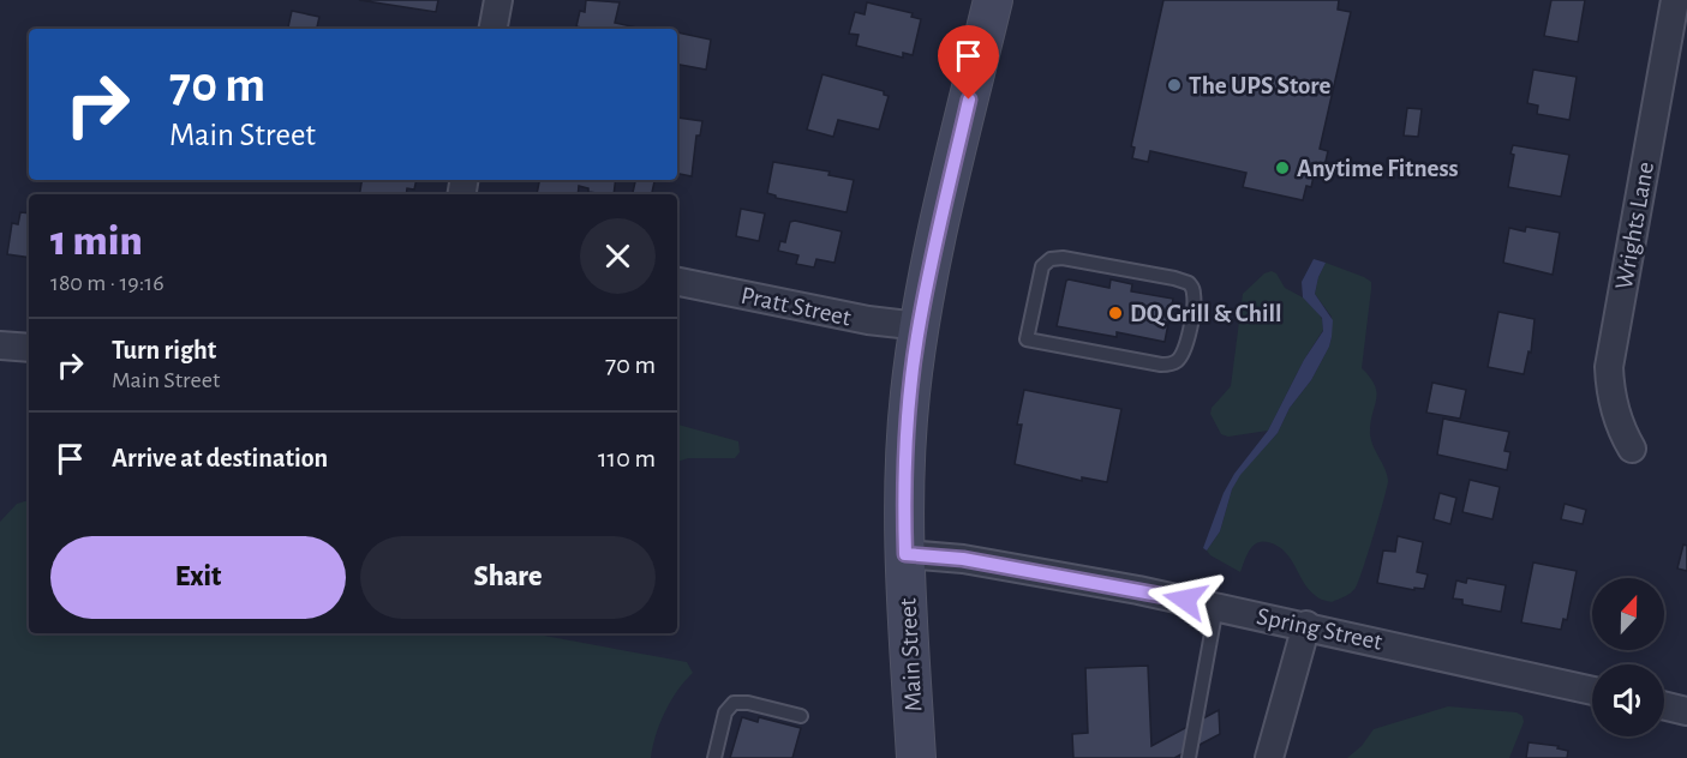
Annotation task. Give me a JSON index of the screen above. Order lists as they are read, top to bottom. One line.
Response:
{"streets":{"main road":["Main Street"],"street":["Wrights Lane","Pratt Street","Spring Street"]},"crossings":[["Pratt Street","Main Street"],["Spring Street","Main Street"]],"places":["The UPS Store","Anytime Fitness","DQ Grill & Chill"],"north":"top","page":{"turn":["70 m","Main Street"],"heading":["1 min","180 m · 19:16"],"list":[{"name":"Turn right","note":"Main Street","value":"70 m"},{"name":"Arrive at destination","value":"110 m"}],"buttons":["Exit","Share"]}}
